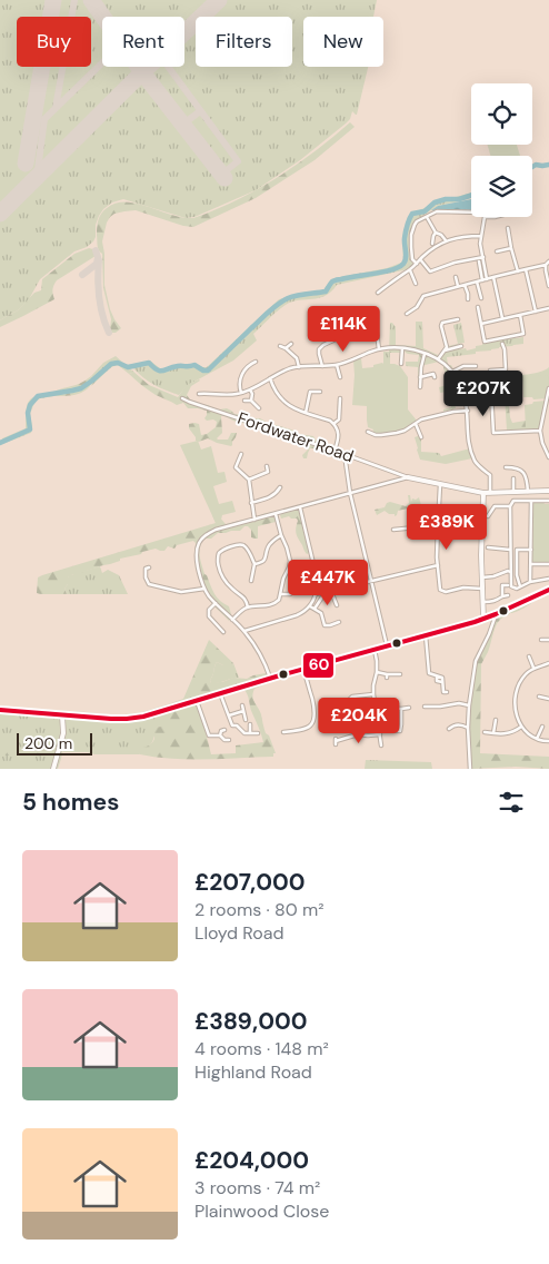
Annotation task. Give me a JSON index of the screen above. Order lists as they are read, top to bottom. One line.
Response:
{"streets":{"street":["Fordwater Road"]},"lines":["transit line 60"],"scale_bar":"200 m","page":{"chip":["Buy","Rent","Filters","New"],"price":["£114K","£207K","£389K","£447K","£204K"],"scale":"200 m","heading":"5 homes","list":[{"name":"£207,000","note":"2 rooms · 80 m² · Lloyd Road"},{"name":"£389,000","note":"4 rooms · 148 m² · Highland Road"},{"name":"£204,000","note":"3 rooms · 74 m² · Plainwood Close"}]}}
